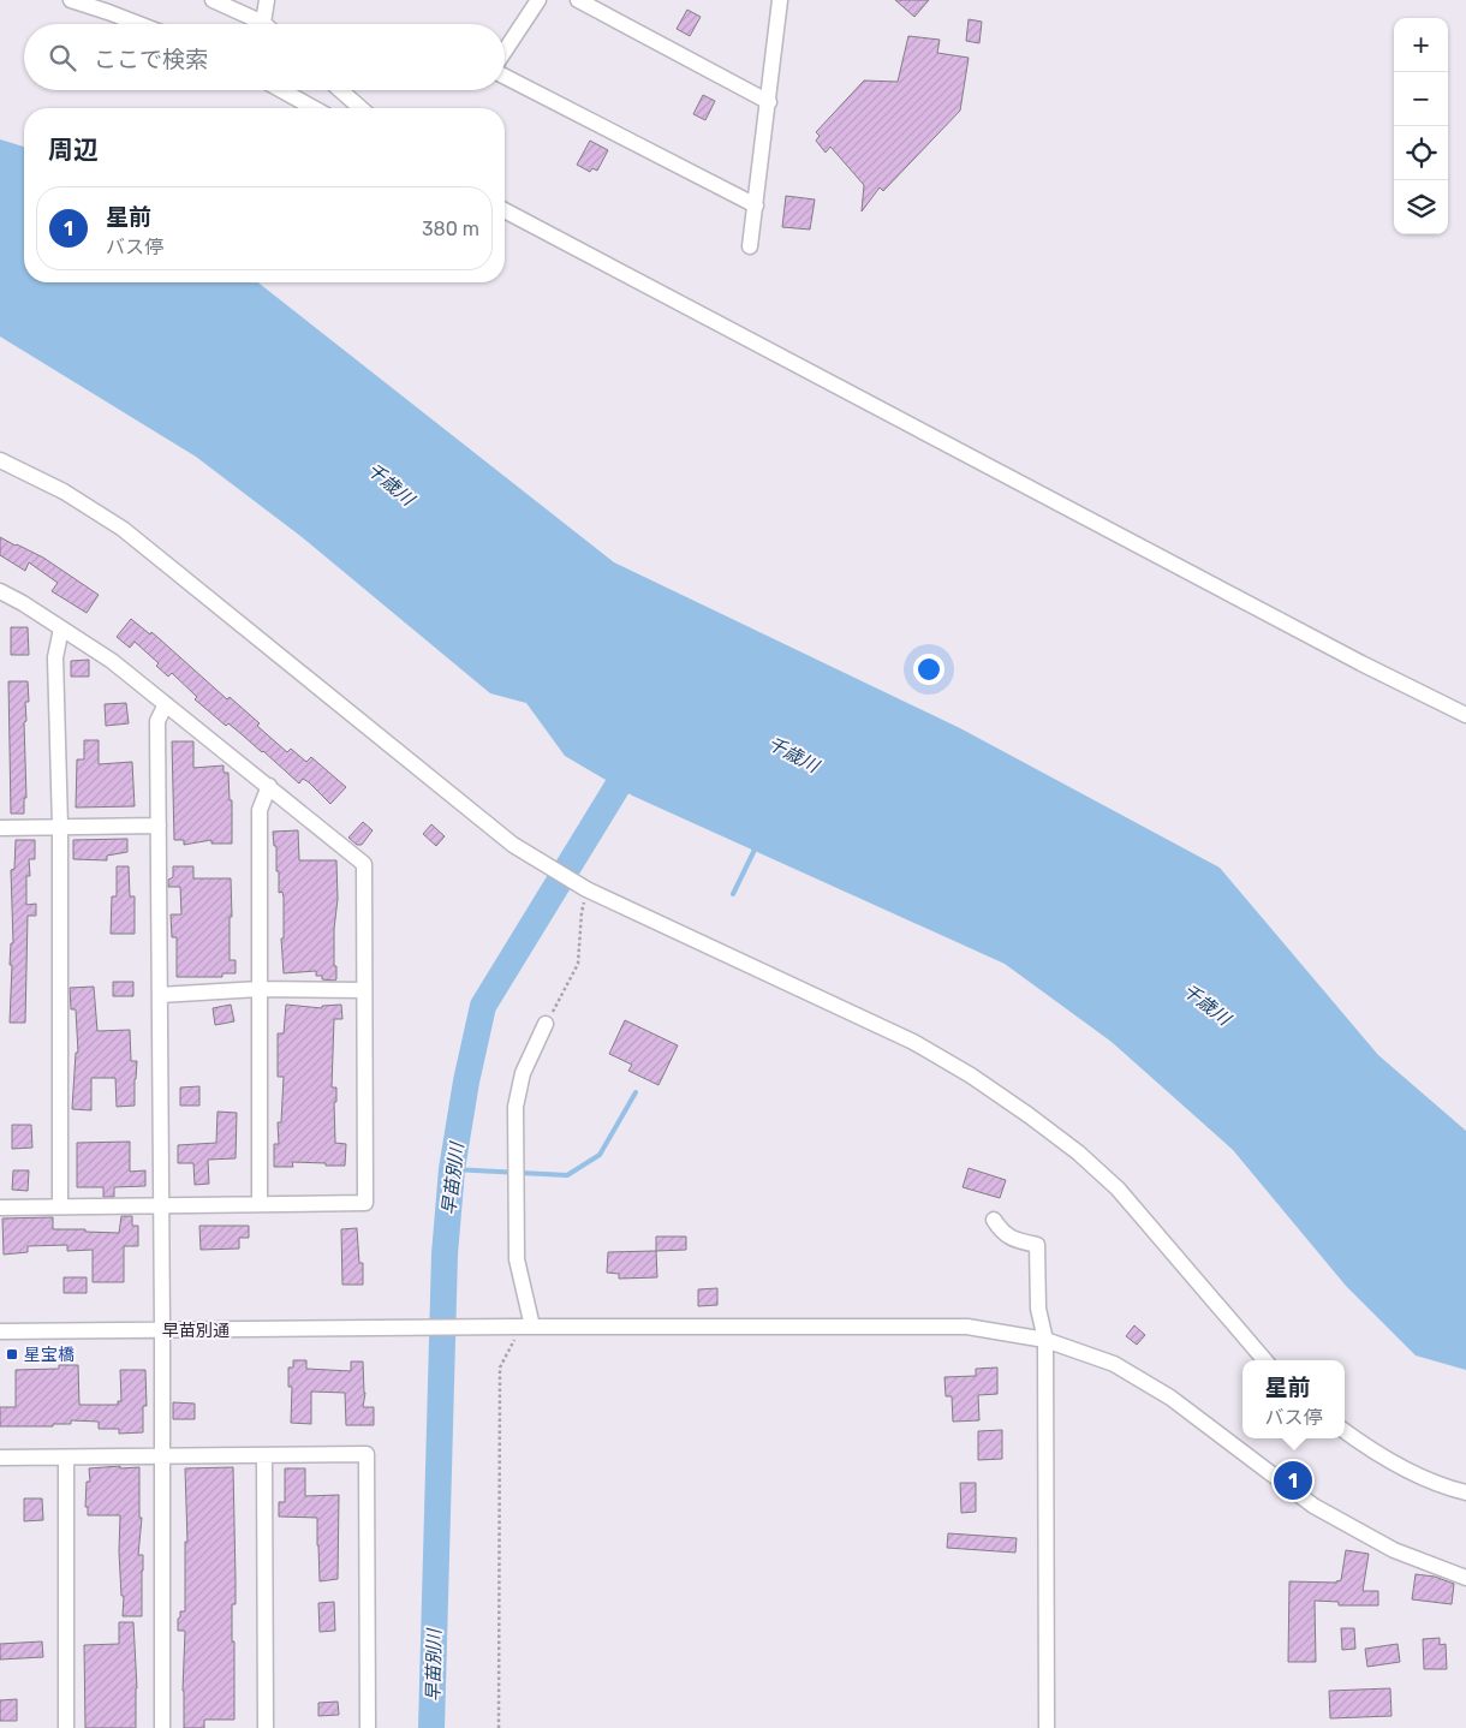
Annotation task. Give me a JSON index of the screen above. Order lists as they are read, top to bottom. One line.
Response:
{"streets":{"street":["早苗別通"]},"water":["千歳川","早苗別川"],"places":{"transit":["星宝橋"]},"page":{"map_buttons":["+","−"],"search":"ここで検索","heading":"周辺","list":[{"mark":"1","name":"星前","note":"バス停","value":"380 m"}],"popup":["星前","バス停"],"pins":"1"}}
